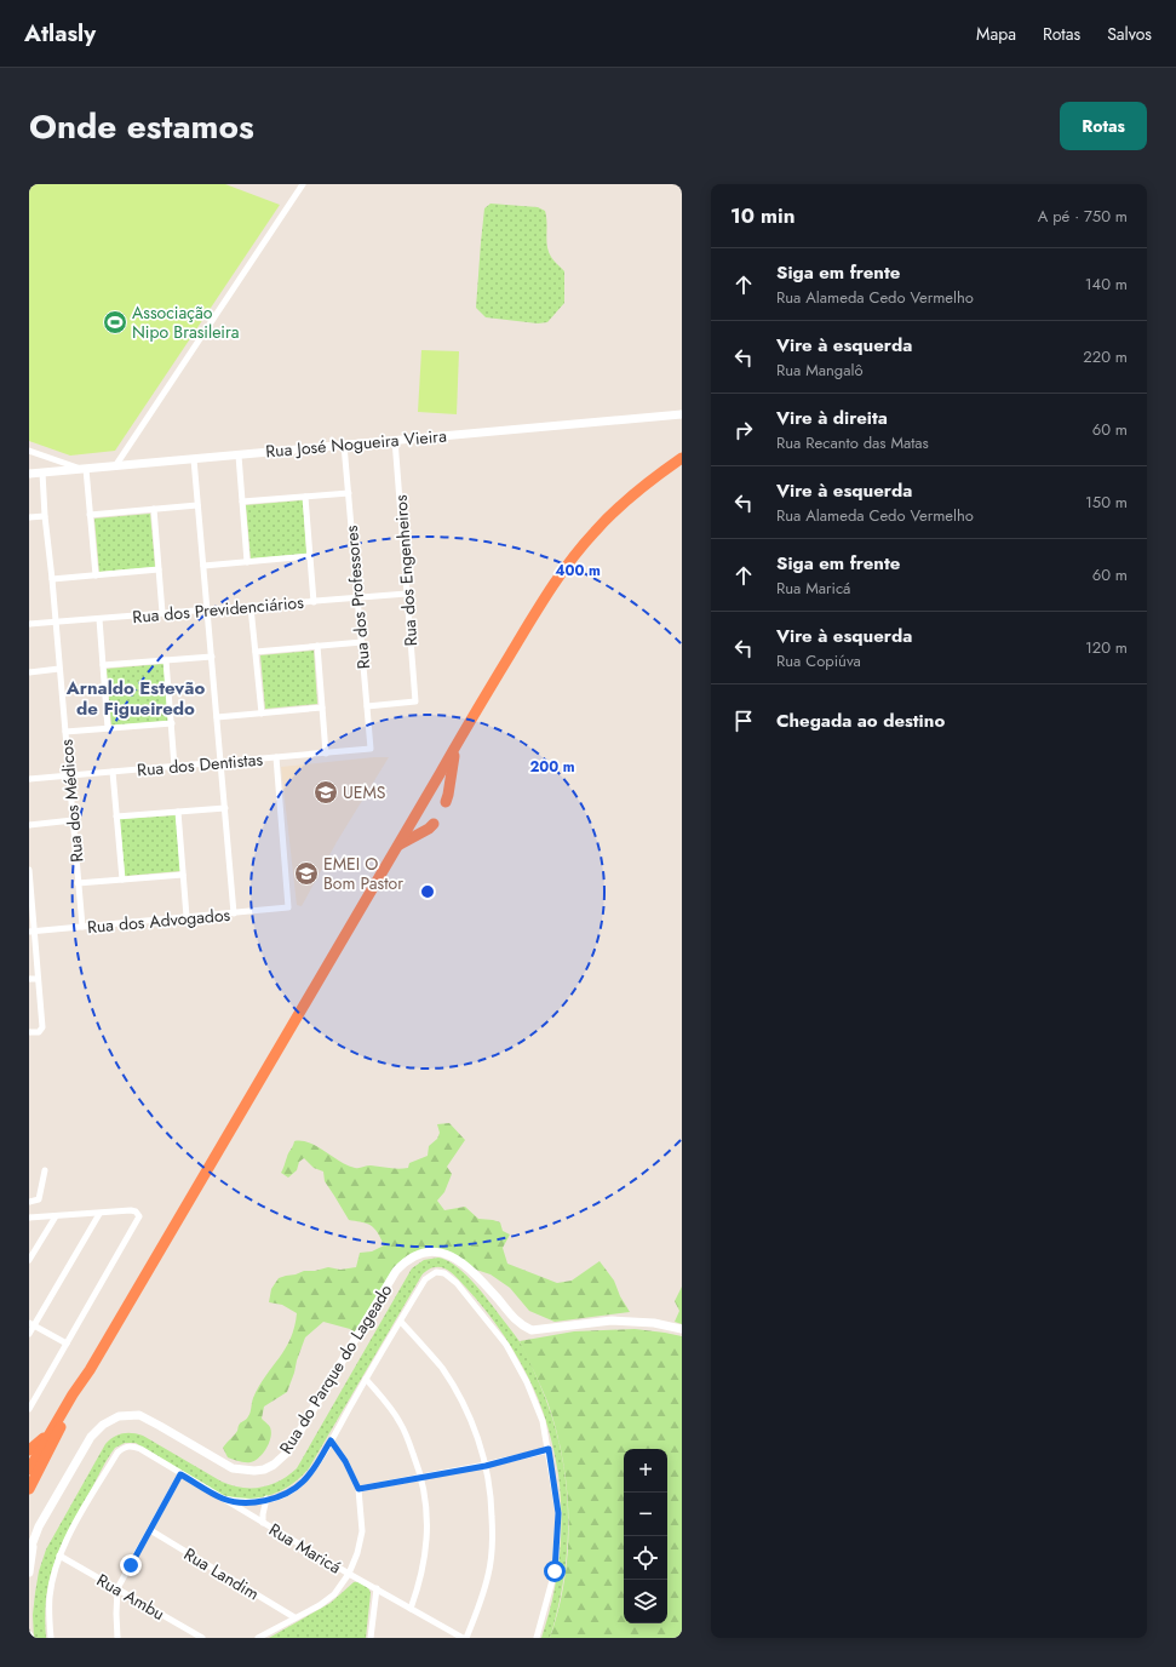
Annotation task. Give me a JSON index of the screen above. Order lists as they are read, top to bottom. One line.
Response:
{"streets":{"street":["Rua José Nogueira Vieira","Rua dos Engenheiros","Rua dos Professores","Rua dos Previdenciários","Rua dos Dentistas","Rua dos Médicos","Rua dos Advogados","Rua do Parque do Lageado","Rua Maricá","Rua Landim","Rua Ambu"]},"crossings":[["Rua José Nogueira Vieira","Rua dos Engenheiros"],["Rua José Nogueira Vieira","Rua dos Professores"],["Rua José Nogueira Vieira","Rua dos Médicos"],["Rua dos Engenheiros","Rua dos Professores"],["Rua dos Engenheiros","Rua dos Previdenciários"],["Rua dos Professores","Rua dos Previdenciários"],["Rua dos Professores","Rua dos Dentistas"],["Rua dos Previdenciários","Rua dos Médicos"],["Rua dos Dentistas","Rua dos Médicos"],["Rua dos Dentistas","Rua dos Advogados"],["Rua dos Médicos","Rua dos Advogados"],["Rua Maricá","Rua Ambu"]],"districts":["Arnaldo Estevão de Figueiredo"],"places":{"sports":["Associação Nipo Brasileira"],"school or university":["UEMS","EMEI O Bom Pastor"]},"page":{"header":"Atlasly","nav":["Mapa","Rotas","Salvos"],"title":"Onde estamos","buttons":"Rotas","heading":["10 min","A pé · 750 m"],"list":[["Siga em frente","Rua Alameda Cedo Vermelho","140 m"],["Vire à esquerda","Rua Mangalô","220 m"],["Vire à direita","Rua Recanto das Matas","60 m"],["Vire à esquerda","Rua Alameda Cedo Vermelho","150 m"],["Siga em frente","Rua Maricá","60 m"],["Vire à esquerda","Rua Copiúva","120 m"],"Chegada ao destino"],"map_buttons":["+","−"]},"rings":["400 m","200 m"]}
